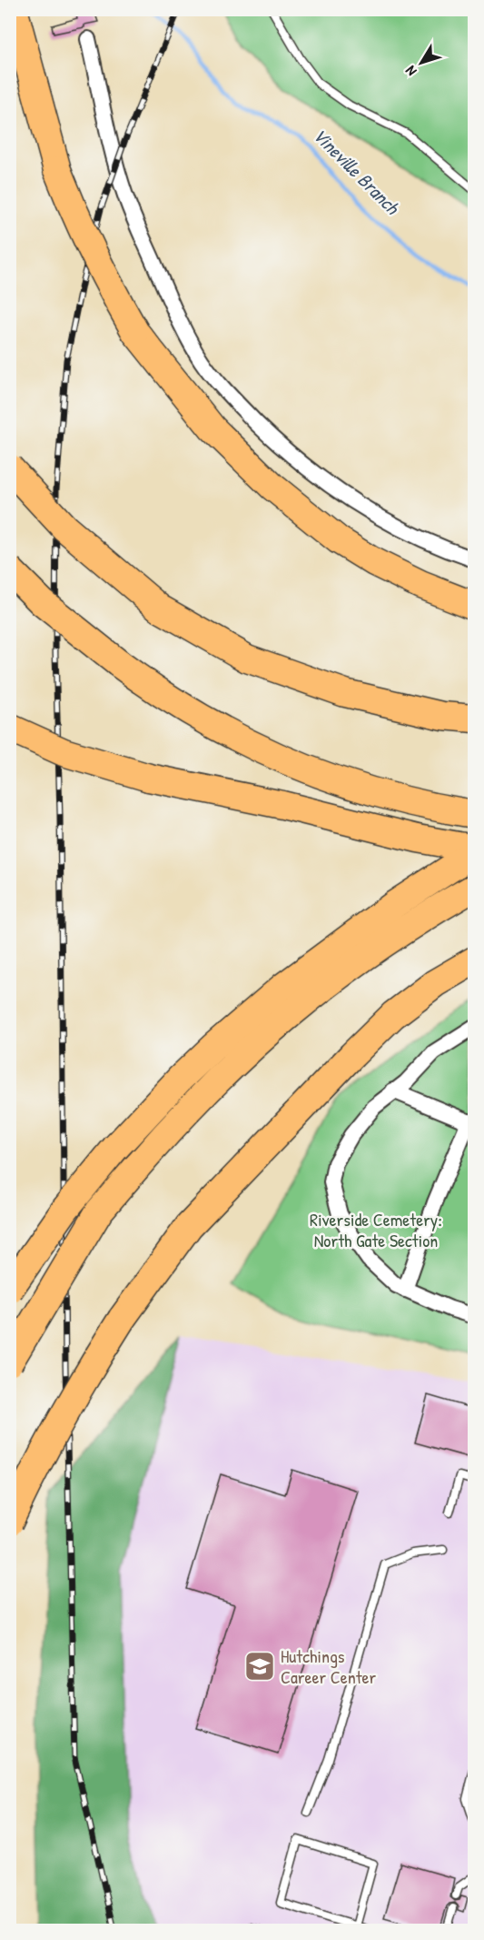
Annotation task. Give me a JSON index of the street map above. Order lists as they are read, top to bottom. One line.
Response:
{"water":["Vineville Branch"],"parks":["Riverside Cemetery: North Gate Section"],"places":{"school or university":["Hutchings Career Center"]},"north":"bottom left"}
